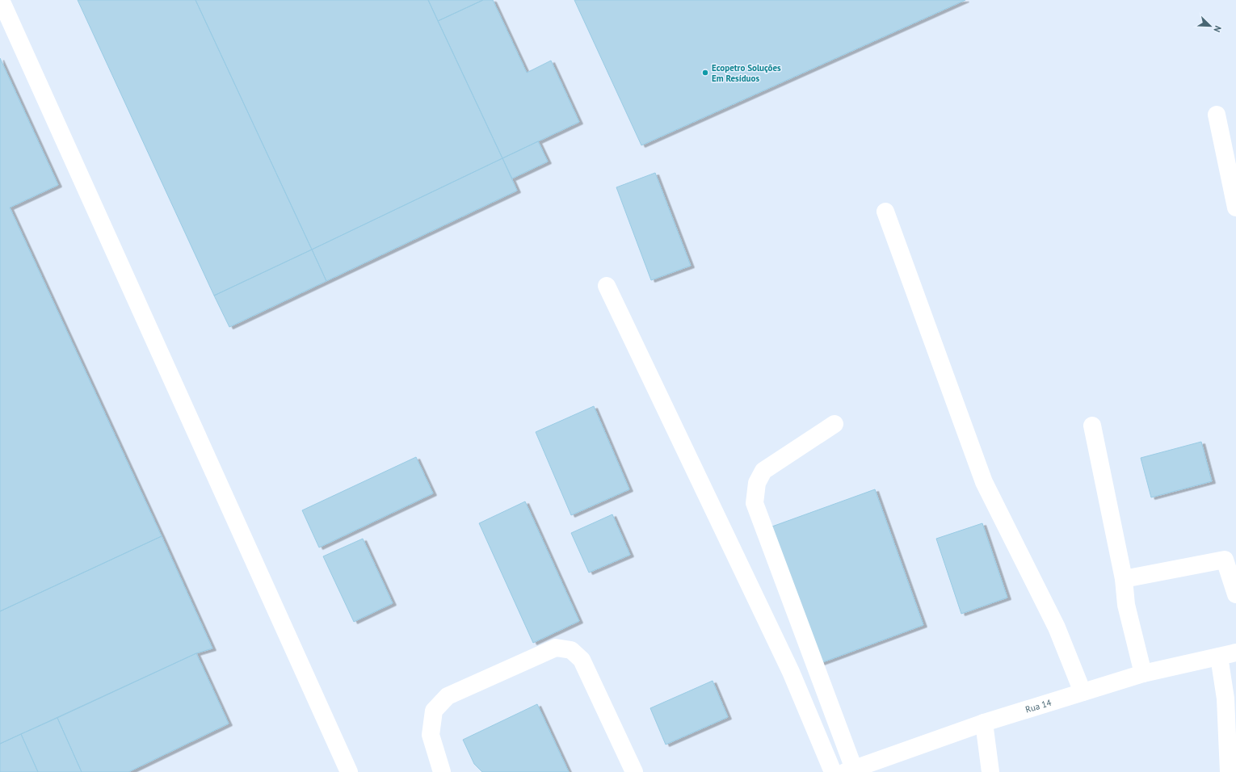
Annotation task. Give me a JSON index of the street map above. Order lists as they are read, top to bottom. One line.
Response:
{"streets":{"street":["Rua 14"]},"places":["Ecopetro Soluções Em Resíduos"],"north":"bottom right"}
